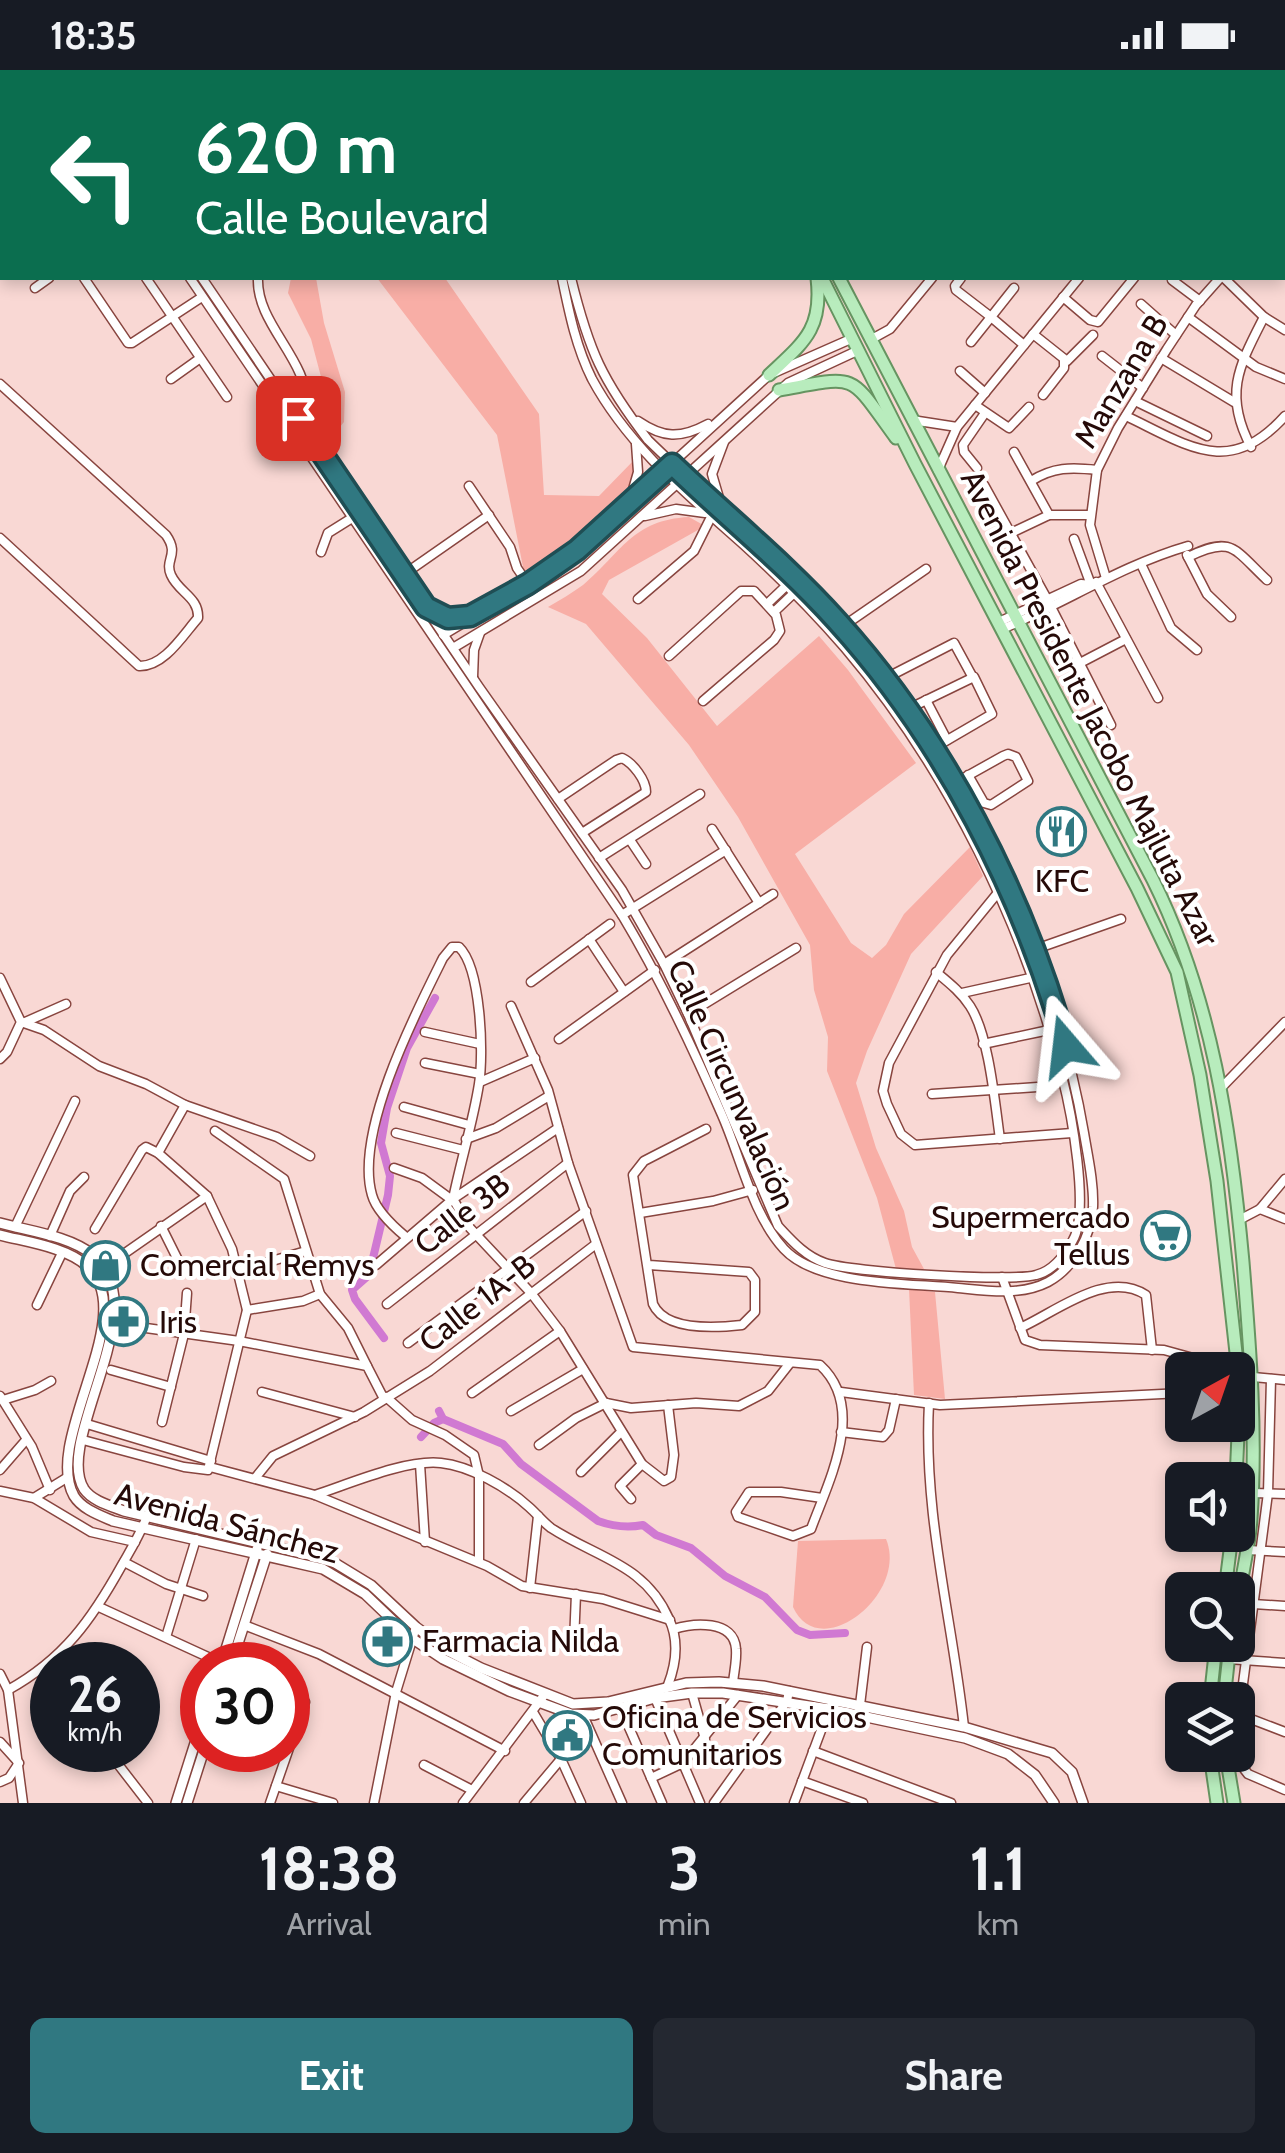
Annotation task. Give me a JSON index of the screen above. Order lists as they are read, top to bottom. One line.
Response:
{"streets":{"main road":["Avenida Presidente Jacobo Majluta Azar"],"street":["Manzana B","Calle Circunvalación","Calle 3B","Calle 1A-B","Avenida Sánchez"]},"places":{"restaurant":["KFC"],"supermarket":["Supermercado Tellus"],"shop":["Comercial Remys"],"pharmacy":["Iris","Farmacia Nilda"],"public building":["Oficina de Servicios Comunitarios"]},"north":"top right","page":{"status":"18:35","turn":["620 m","Calle Boulevard"],"speed":"26 km/h","limit":"30","eta":["18:38","Arrival","3","min","1.1","km"],"buttons":["Exit","Share"]}}
